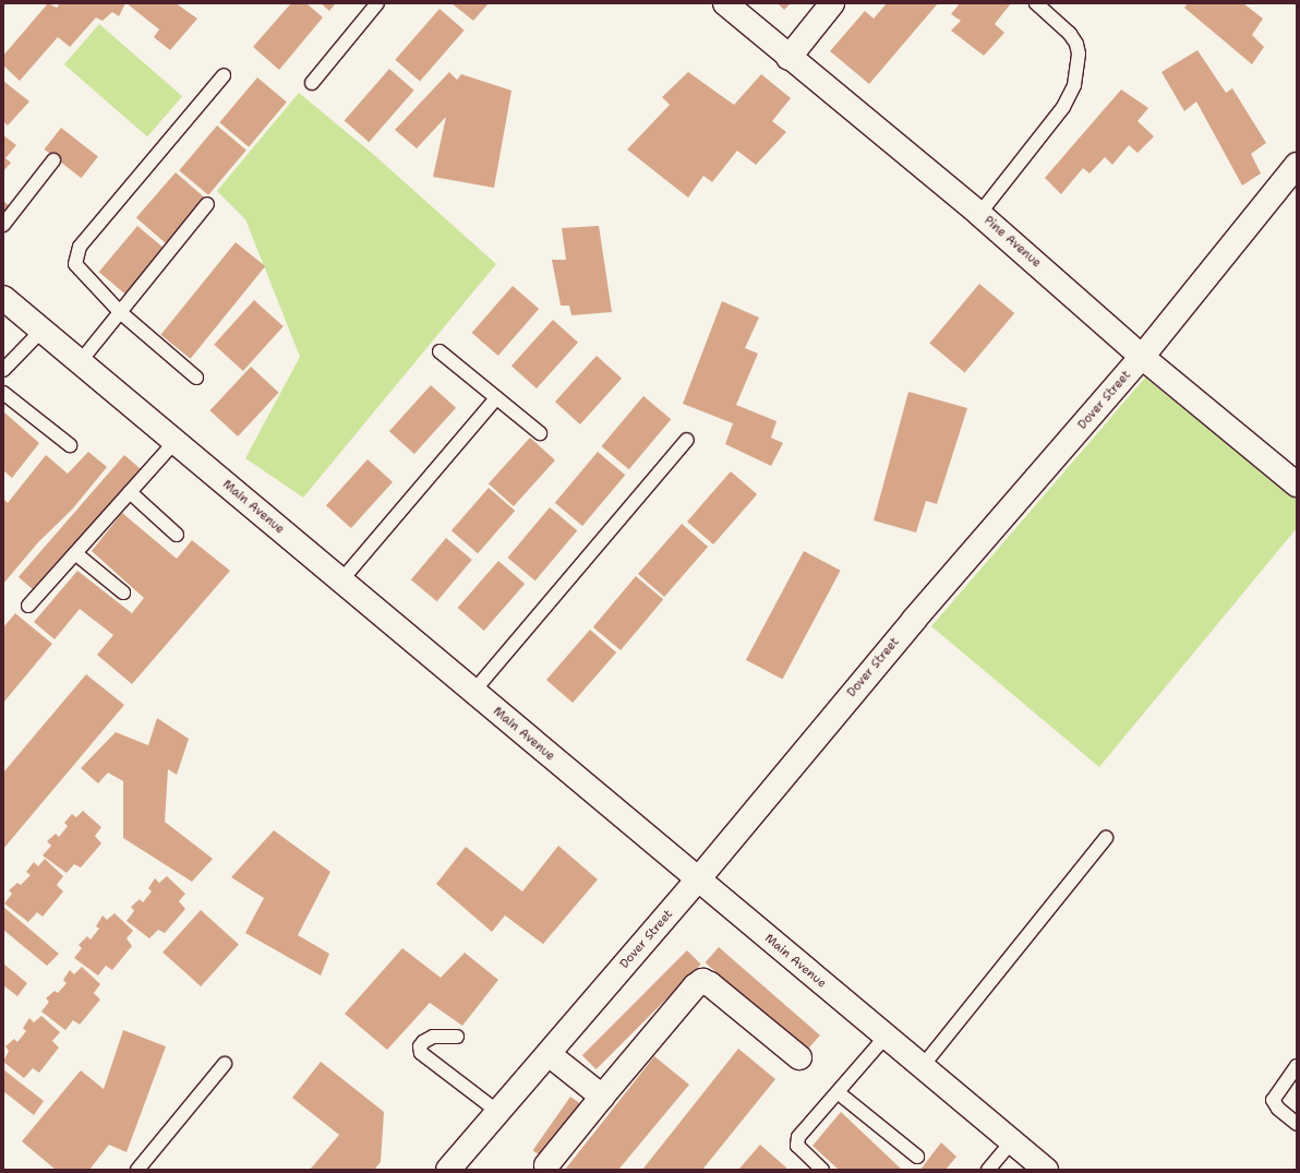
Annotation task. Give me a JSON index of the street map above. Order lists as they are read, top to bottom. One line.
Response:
{"streets":{"street":["Pine Avenue","Dover Street","Main Avenue"]},"crossings":[["Pine Avenue","Dover Street"],["Dover Street","Main Avenue"]]}
